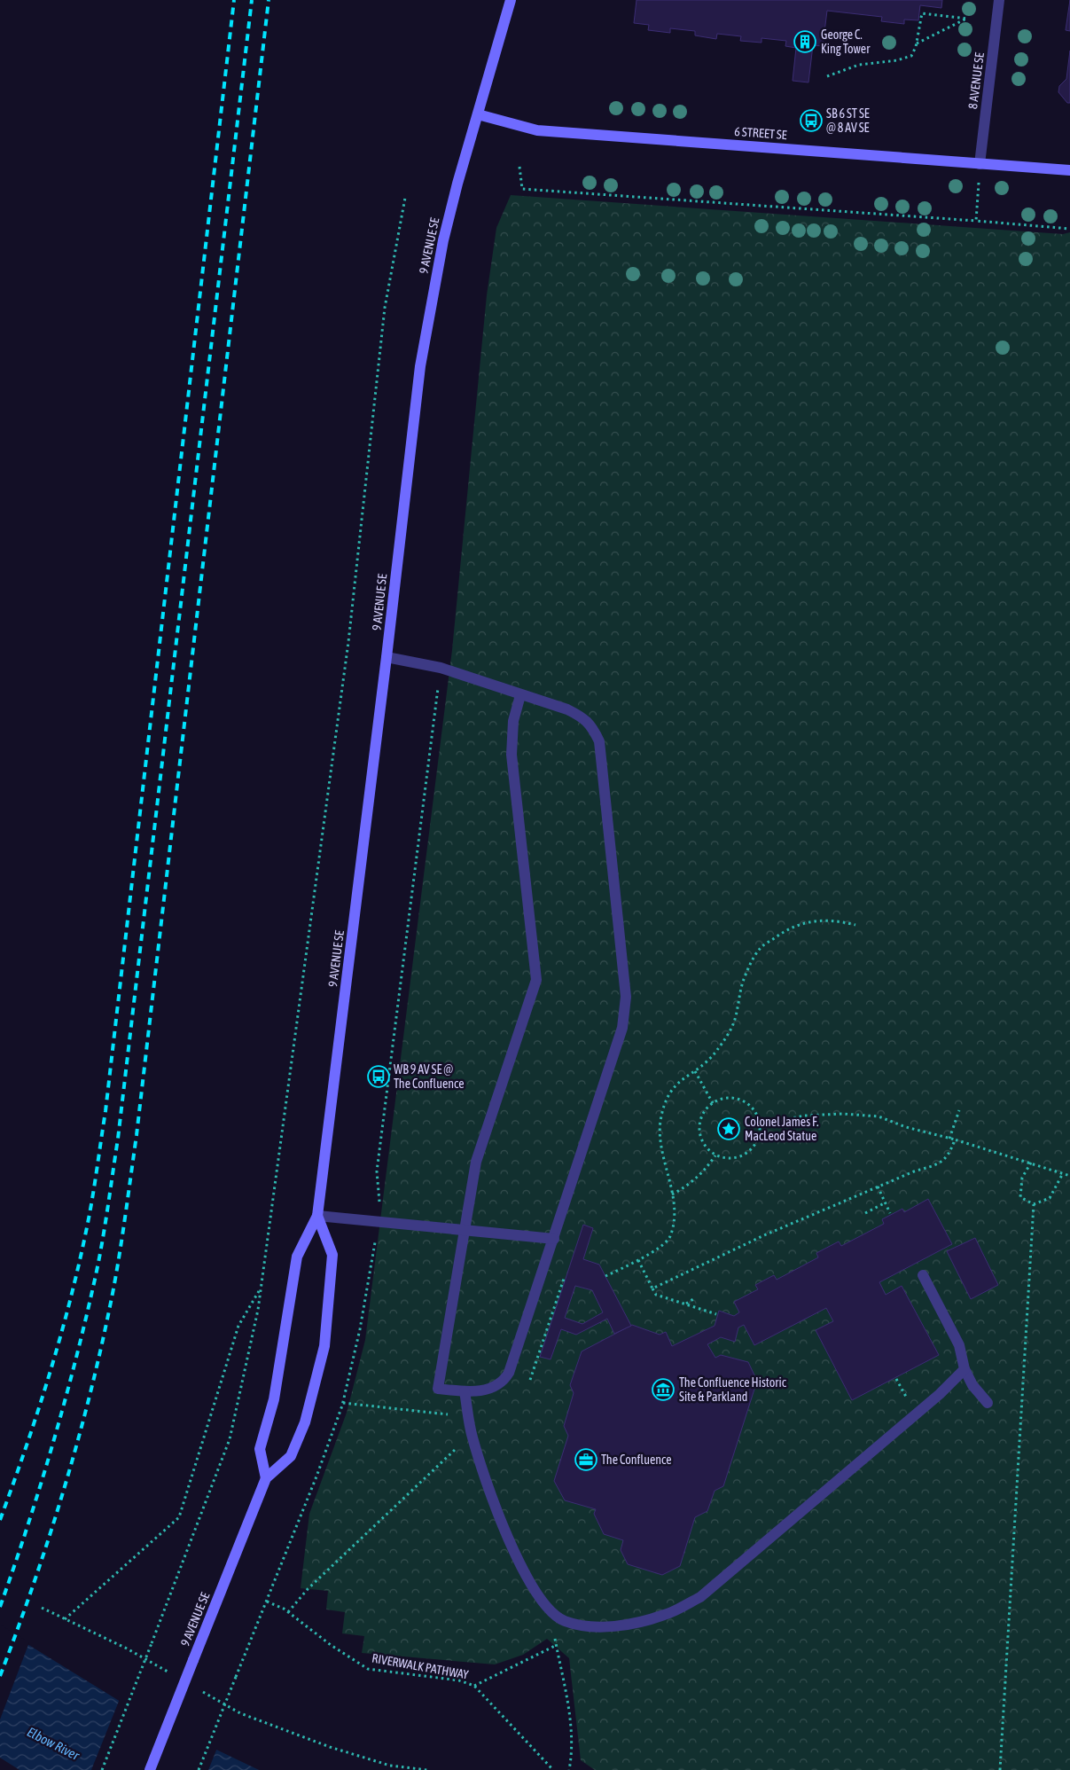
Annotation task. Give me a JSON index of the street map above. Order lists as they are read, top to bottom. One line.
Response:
{"streets":{"main road":["6 STREET SE","9 AVENUE SE"],"street":["8 AVENUE SE"],"path":["RIVERWALK PATHWAY"]},"crossings":[["8 AVENUE SE","6 STREET SE"],["6 STREET SE","9 AVENUE SE"]],"water":["Elbow River"],"places":{"building":["George C. King Tower"],"bus stop":["SB 6 ST SE @ 8 AV SE","WB 9 AV SE @ The Confluence"],"place":["Colonel James F. MacLeod Statue"],"museum":["The Confluence Historic Site & Parkland"],"office":["The Confluence"]}}
